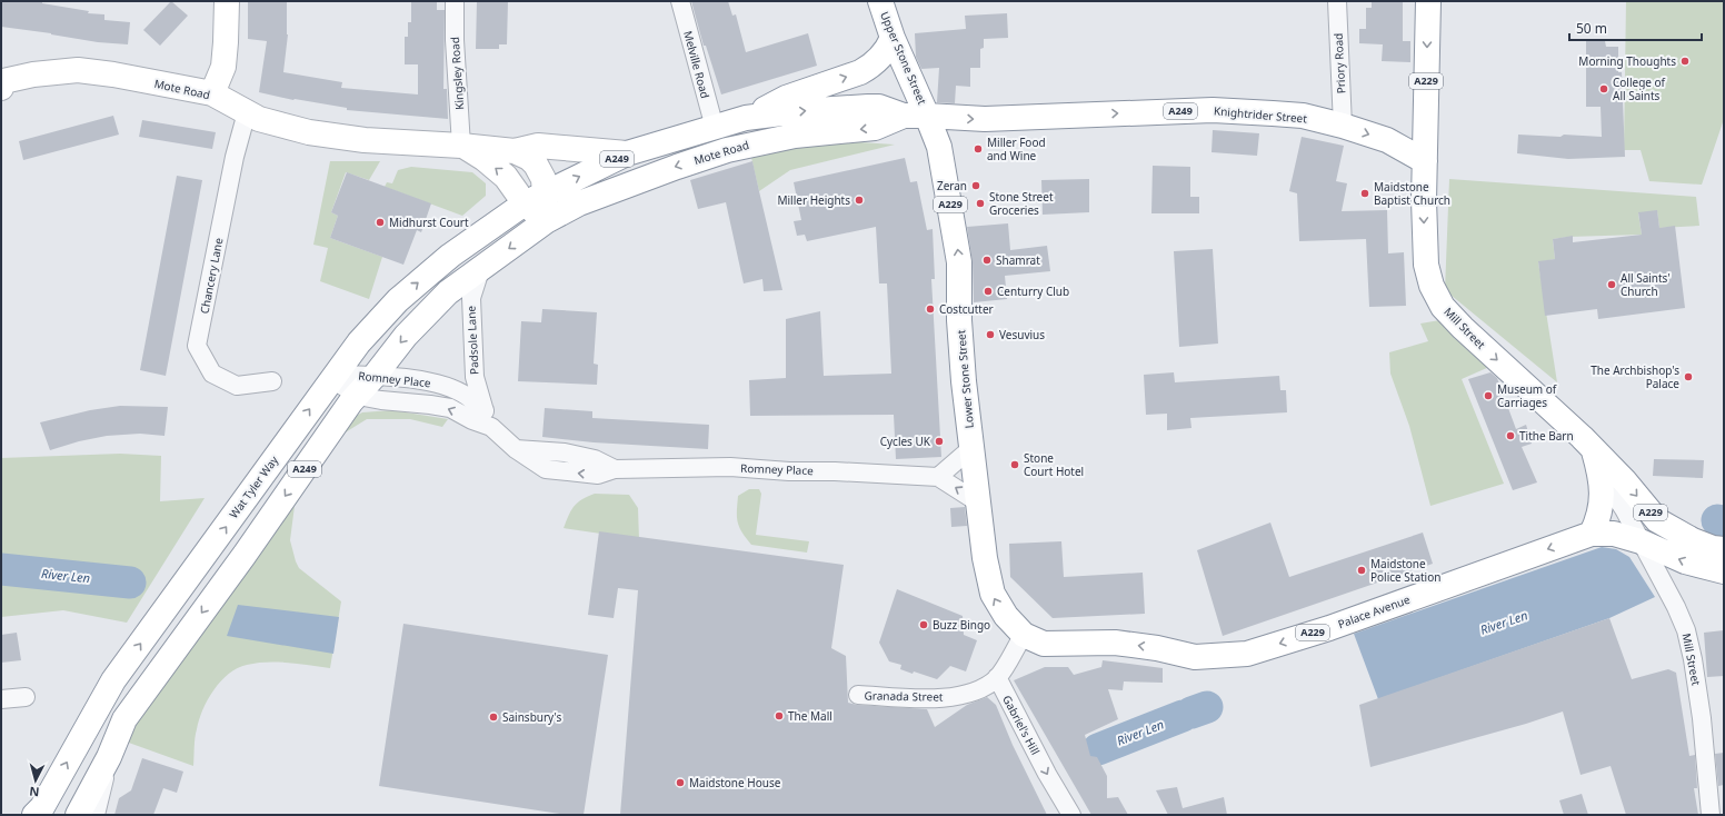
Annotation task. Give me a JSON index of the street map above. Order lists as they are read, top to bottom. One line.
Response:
{"streets":{"main road":["Upper Stone Street","A229","Mote Road","A249","Knightrider Street","Mill Street","Lower Stone Street","Wat Tyler Way","Palace Avenue"],"street":["Priory Road","Melville Road","Kingsley Road","Chancery Lane","Padsole Lane","Romney Place","Granada Street","Gabriel's Hill"]},"crossings":[["Upper Stone Street","Mote Road"],["Upper Stone Street","A249"],["Upper Stone Street","Knightrider Street"],["Upper Stone Street","Lower Stone Street"],["Priory Road","Knightrider Street"],["Melville Road","Mote Road"],["Kingsley Road","Mote Road"],["A229","Knightrider Street"],["A229","Mill Street"],["A229","Palace Avenue"],["Mote Road","A249"],["Mote Road","Knightrider Street"],["Mote Road","Chancery Lane"],["Mote Road","Lower Stone Street"],["Mote Road","Wat Tyler Way"],["A249","Padsole Lane"],["A249","Romney Place"],["Knightrider Street","Mill Street"],["Knightrider Street","Lower Stone Street"],["Mill Street","Palace Avenue"],["Padsole Lane","Romney Place"],["Romney Place","Wat Tyler Way"],["Lower Stone Street","Palace Avenue"],["Granada Street","Gabriel's Hill"]],"one_way":["Knightrider Street","Mill Street","Lower Stone Street","Palace Avenue","Gabriel's Hill"],"water":["River Len"],"places":["Morning Thoughts","College of All Saints","Miller Food and Wine","Zeran","Maidstone Baptist Church","Miller Heights","Stone Street Groceries","Midhurst Court","Shamrat","All Saints' Church","Centurry Club","Costcutter","Vesuvius","The Archbishop's Palace","Museum of Carriages","Tithe Barn","Cycles UK","Stone Court Hotel","Maidstone Police Station","Buzz Bingo","The Mall","Sainsbury's","Maidstone House"],"scale_bar":"50 m","north":"bottom"}
